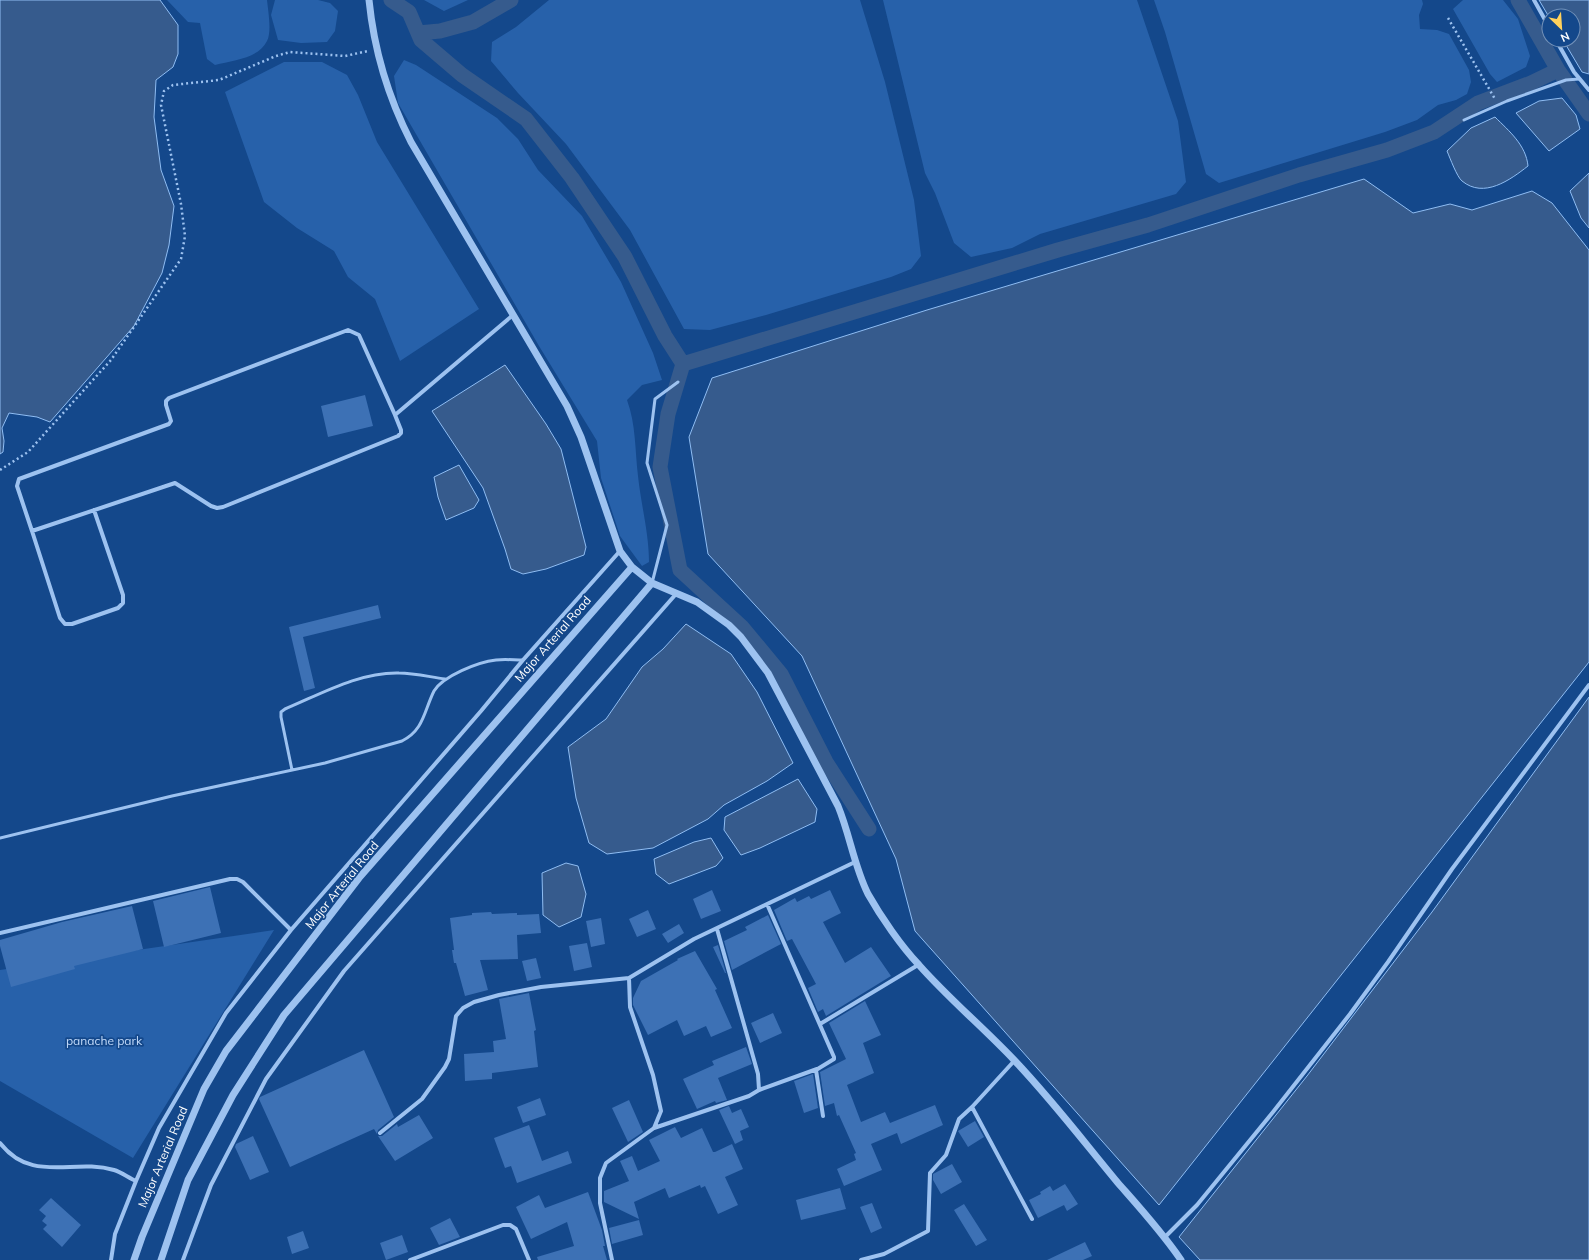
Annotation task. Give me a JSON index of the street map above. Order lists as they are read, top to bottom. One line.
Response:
{"streets":{"street":["Major Arterial Road"]},"parks":["panache park"],"north":"bottom right"}
